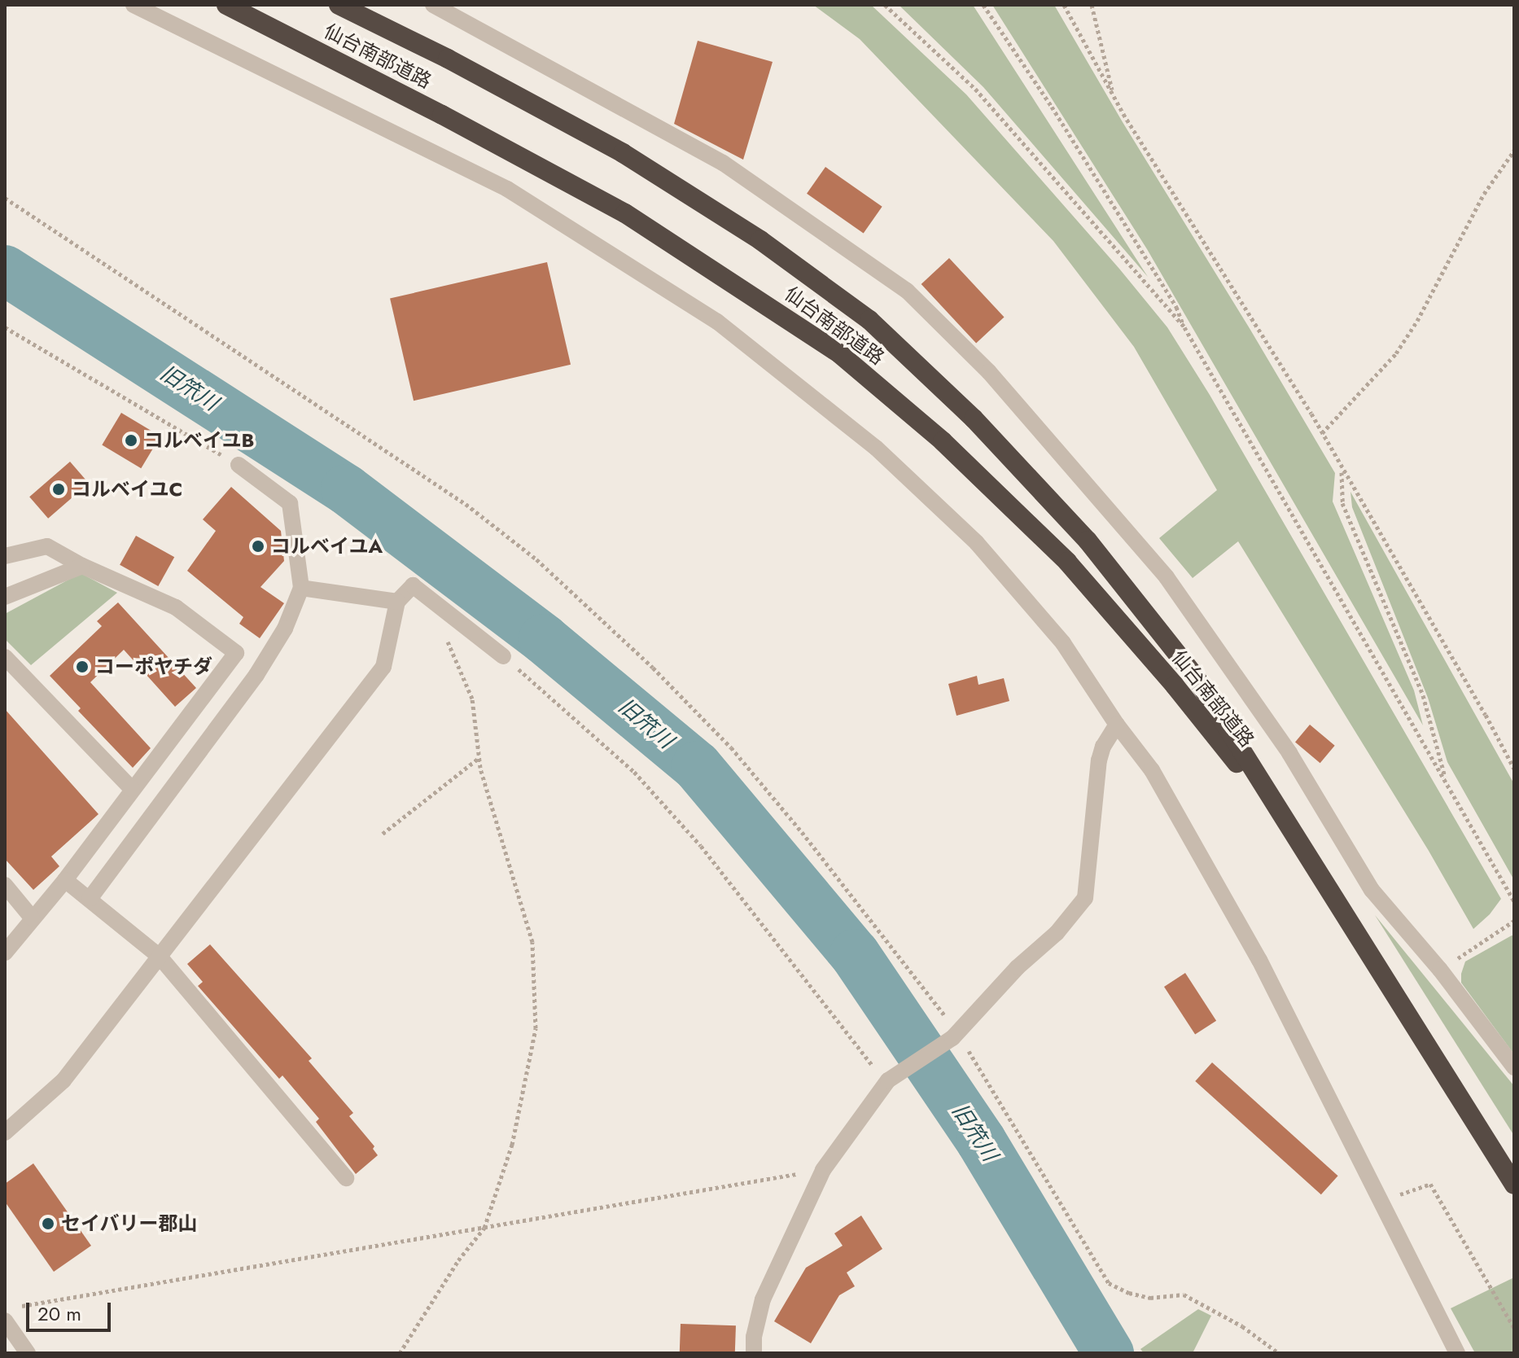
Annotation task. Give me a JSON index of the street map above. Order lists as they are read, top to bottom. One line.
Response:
{"streets":{"highway":["仙台南部道路"]},"water":["旧笊川"],"places":["コルベイユB","コルベイユC","コルベイユA","コーポヤチダ","セイバリー郡山"],"scale_bar":"20 m"}
